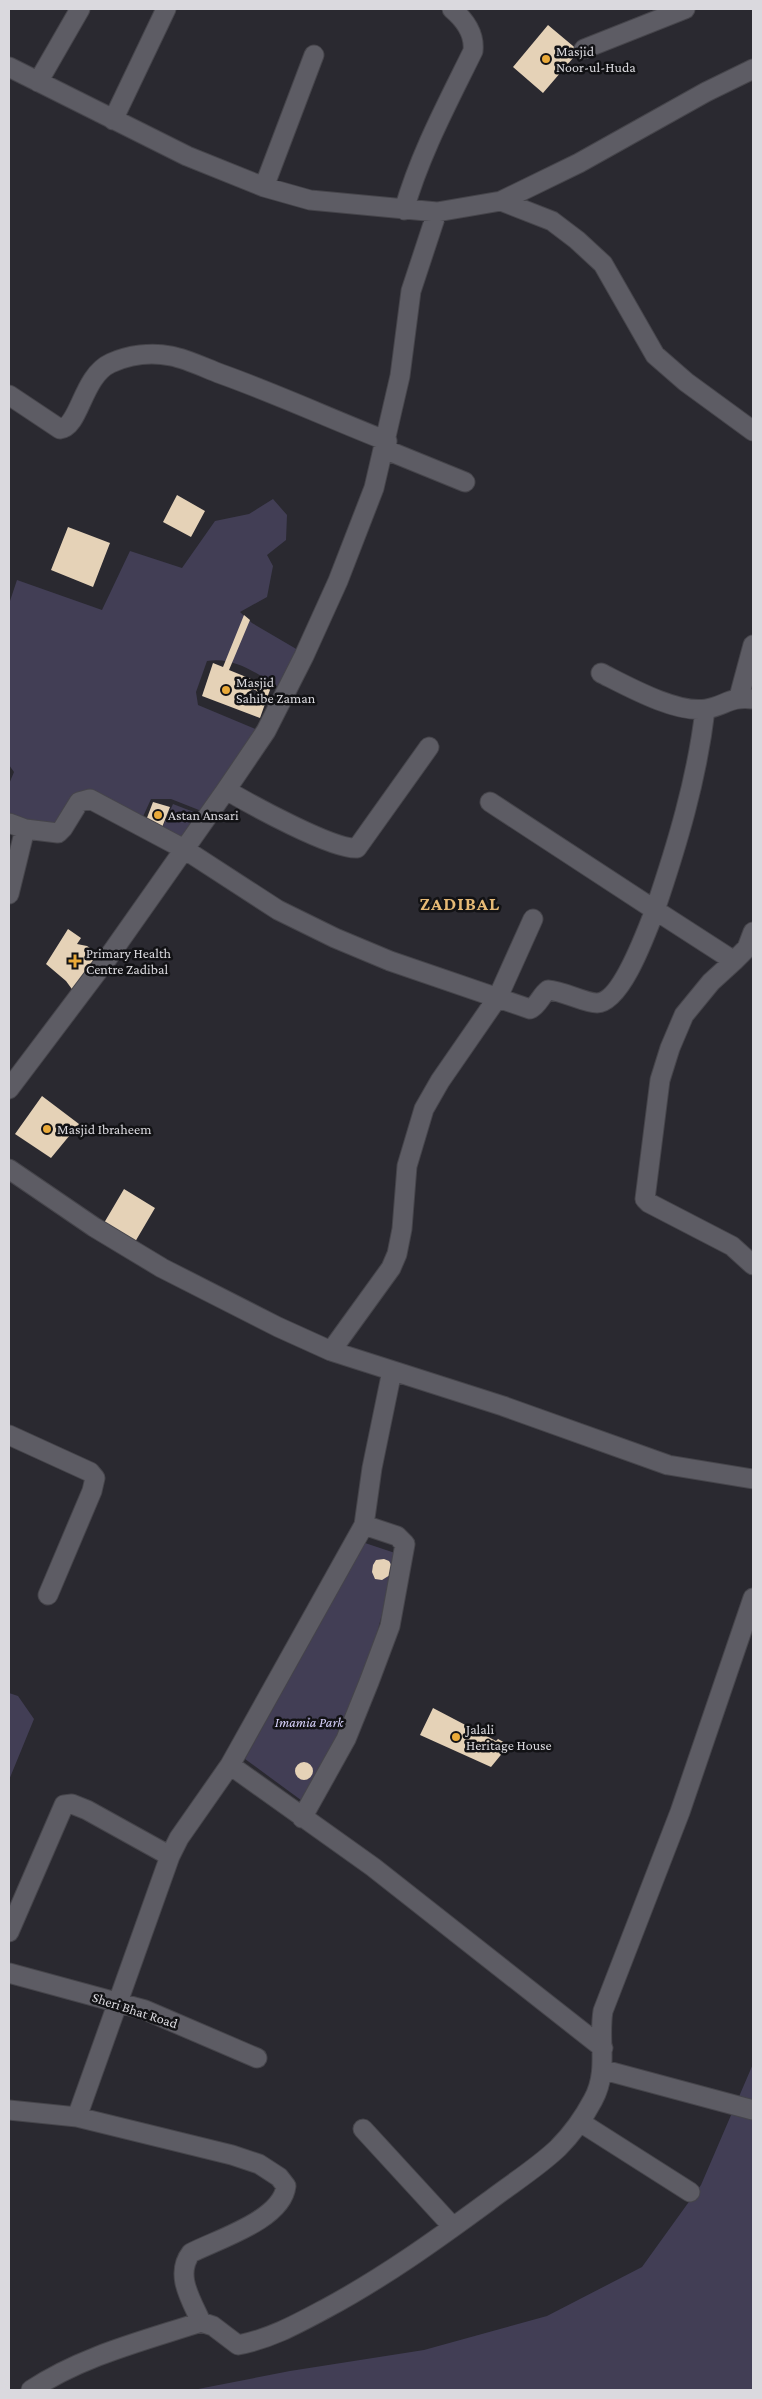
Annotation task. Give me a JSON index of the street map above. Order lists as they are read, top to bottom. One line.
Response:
{"streets":{"street":["Sheri Bhat Road"]},"districts":["ZADIBAL"],"parks":["Imamia Park"],"places":{"other":["Masjid Noor-ul-Huda","Masjid Sahibe Zaman","Astan Ansari","Masjid Ibraheem","Jalali Heritage House"],"health":["Primary Health Centre Zadibal"]}}
